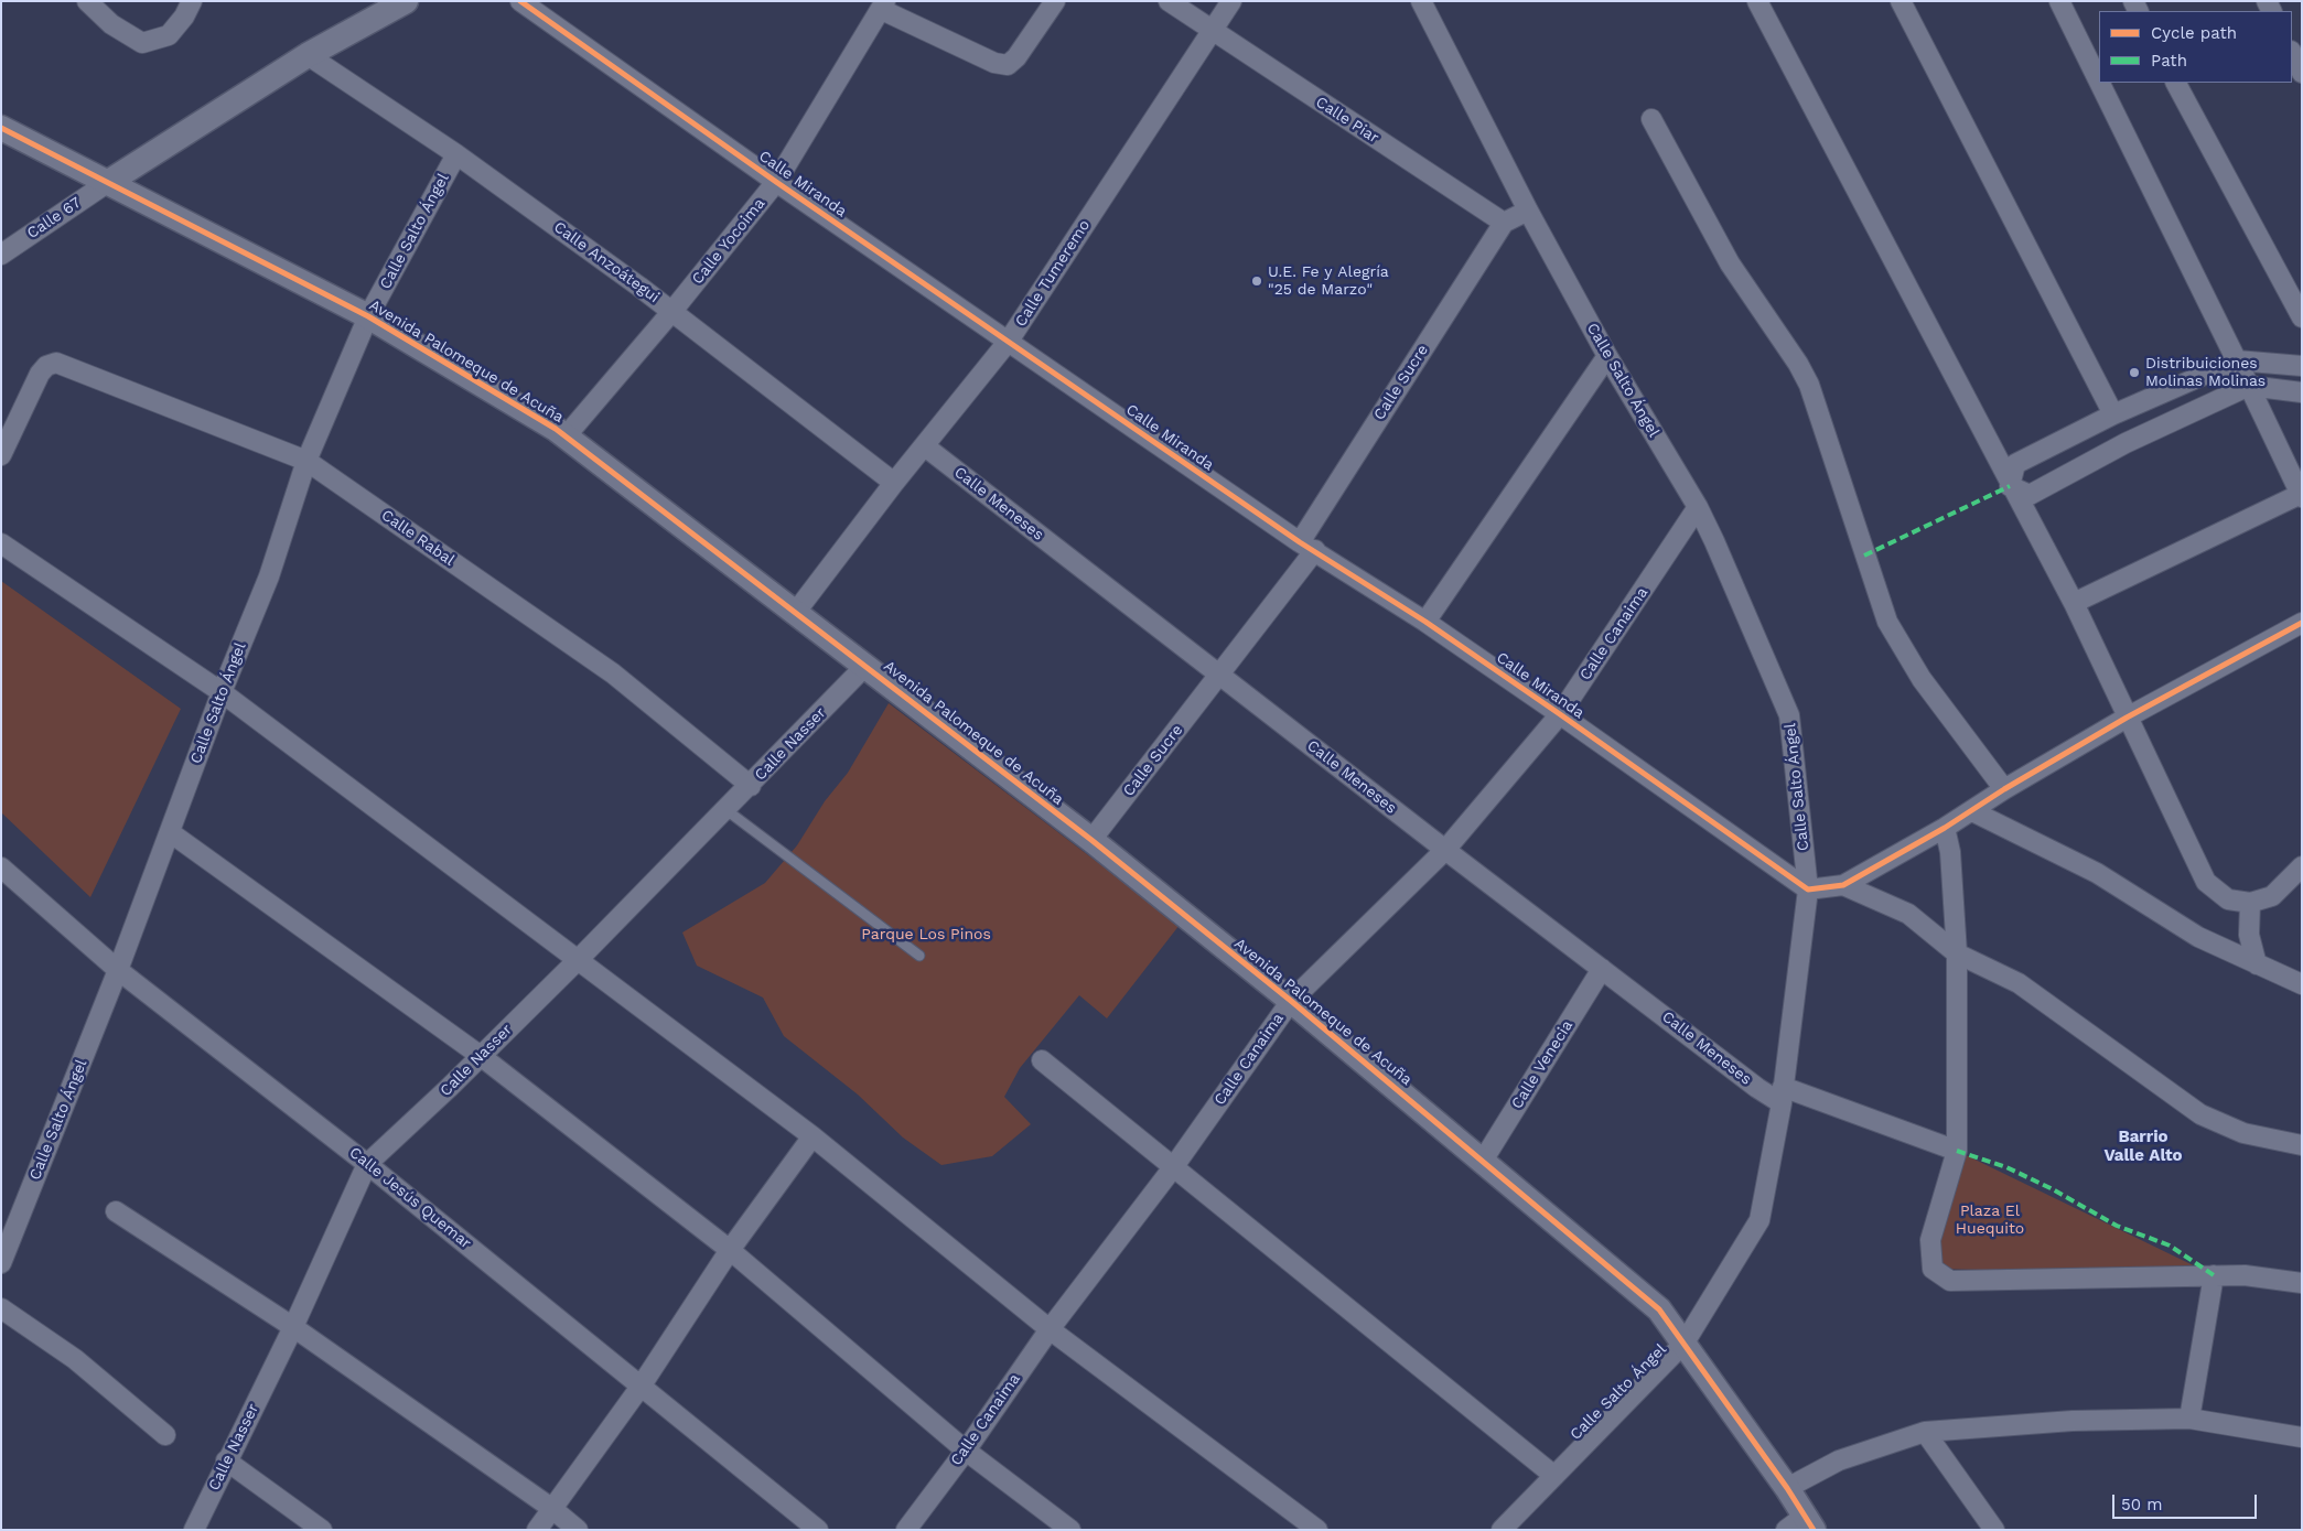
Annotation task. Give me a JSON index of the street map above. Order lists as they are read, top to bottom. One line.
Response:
{"streets":{"street":["Calle Piar","Calle Miranda","Calle 67","Calle Salto Ángel","Calle Yocoima","Calle Anzoátegui","Calle Tumeremo","Avenida Palomeque de Acuña","Calle Sucre","Calle Meneses","Calle Rabal","Calle Canaima","Calle Nasser","Calle Venecia","Calle Jesús Quemar"]},"crossings":[["Calle Piar","Calle Tumeremo"],["Calle Piar","Calle Sucre"],["Calle Miranda","Calle Salto Ángel"],["Calle Miranda","Calle Yocoima"],["Calle Miranda","Calle Tumeremo"],["Calle Miranda","Calle Sucre"],["Calle Miranda","Calle Canaima"],["Calle 67","Avenida Palomeque de Acuña"],["Calle Salto Ángel","Calle Anzoátegui"],["Calle Salto Ángel","Avenida Palomeque de Acuña"],["Calle Salto Ángel","Calle Meneses"],["Calle Salto Ángel","Calle Rabal"],["Calle Salto Ángel","Calle Canaima"],["Calle Salto Ángel","Calle Jesús Quemar"],["Calle Yocoima","Calle Anzoátegui"],["Calle Yocoima","Avenida Palomeque de Acuña"],["Calle Anzoátegui","Calle Tumeremo"],["Calle Tumeremo","Avenida Palomeque de Acuña"],["Calle Tumeremo","Calle Meneses"],["Avenida Palomeque de Acuña","Calle Sucre"],["Avenida Palomeque de Acuña","Calle Canaima"],["Avenida Palomeque de Acuña","Calle Nasser"],["Avenida Palomeque de Acuña","Calle Venecia"],["Calle Sucre","Calle Meneses"],["Calle Meneses","Calle Canaima"],["Calle Meneses","Calle Venecia"],["Calle Rabal","Calle Nasser"],["Calle Nasser","Calle Jesús Quemar"]],"districts":["Barrio Valle Alto"],"parks":["Parque Los Pinos","Plaza El Huequito"],"places":["U.E. Fe y Alegría \"25 de Marzo\"","Distribuiciones Molinas Molinas"],"legend":["Cycle path","Path"],"scale_bar":"50 m"}
